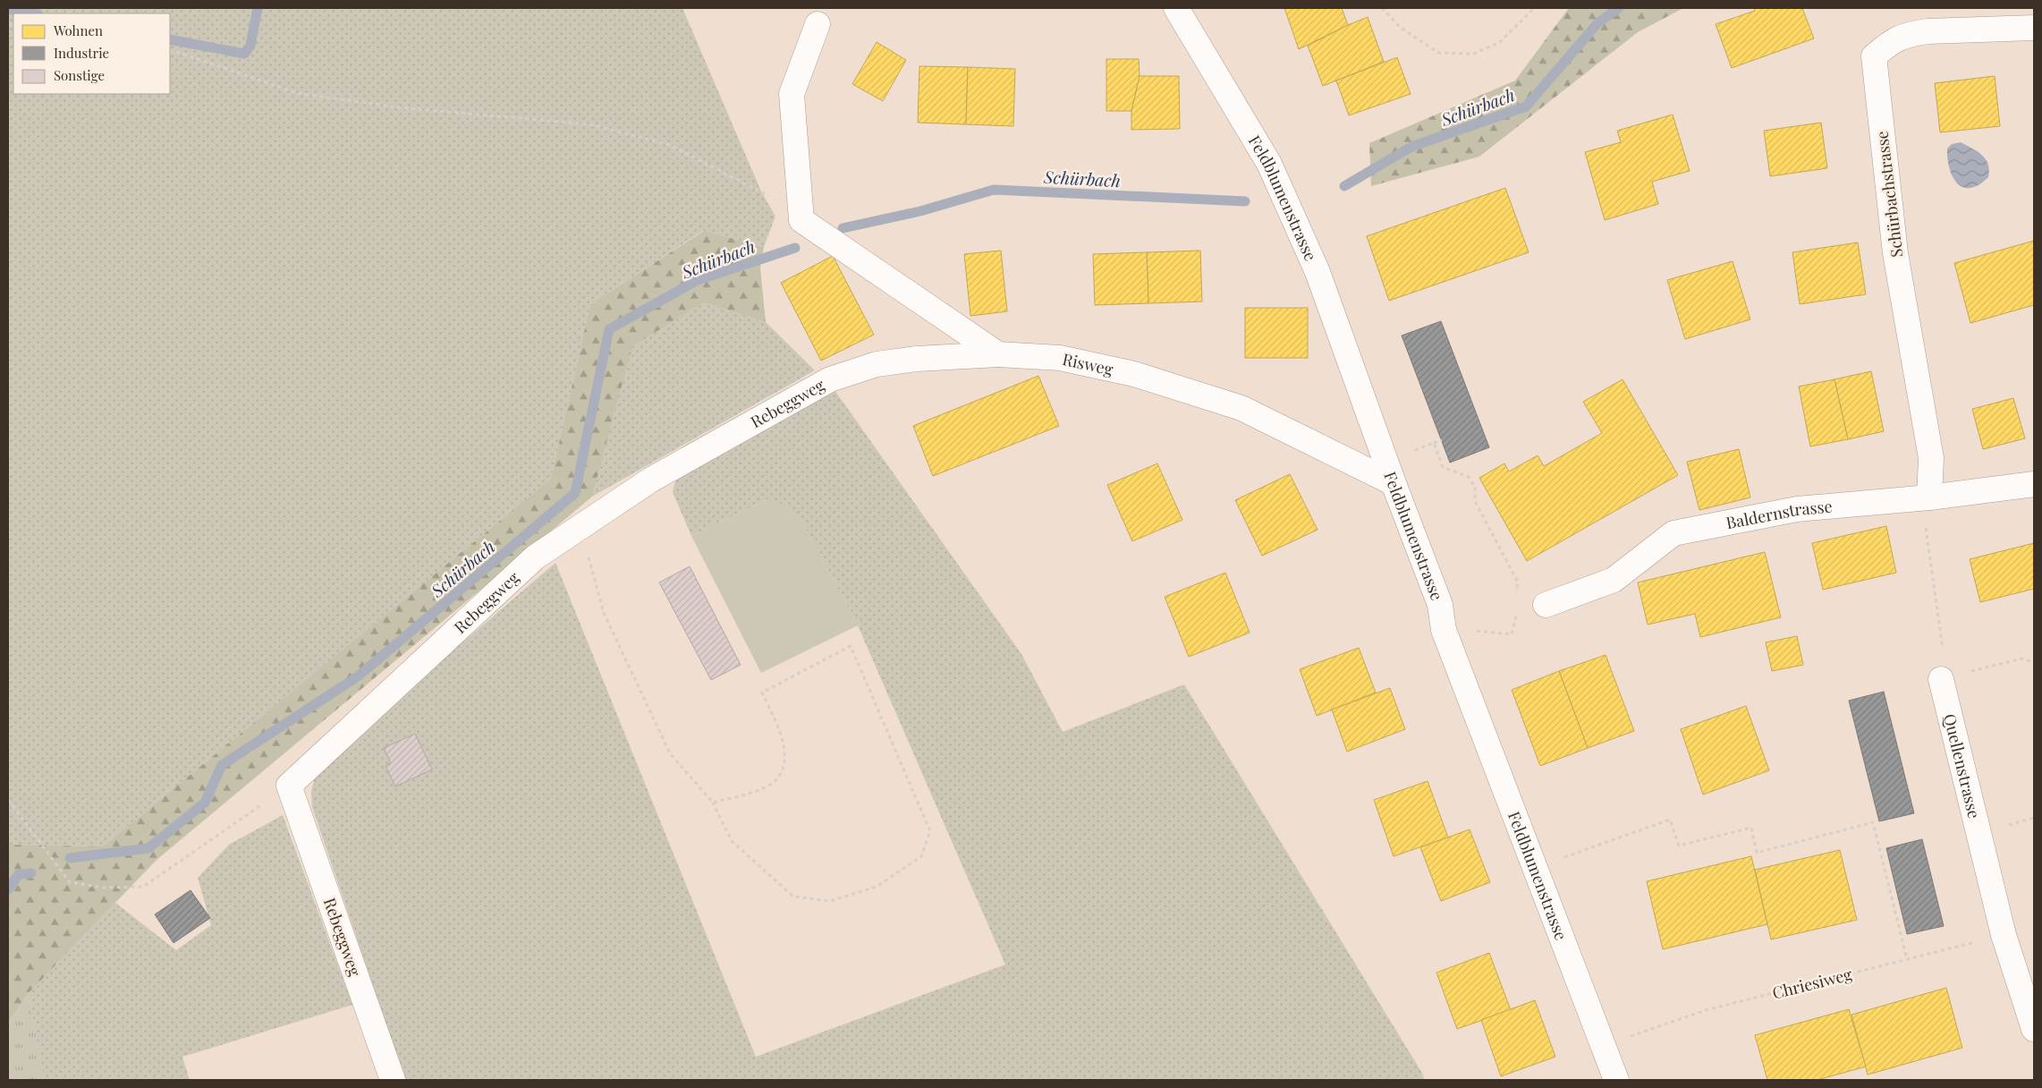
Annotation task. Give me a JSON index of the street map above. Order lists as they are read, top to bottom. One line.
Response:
{"streets":{"street":["Schürbachstrasse","Feldblumenstrasse","Risweg","Rebeggweg","Baldernstrasse","Quellenstrasse"],"path":["Chriesiweg"]},"crossings":[["Schürbachstrasse","Baldernstrasse"],["Feldblumenstrasse","Risweg"],["Risweg","Rebeggweg"],["Quellenstrasse","Chriesiweg"]],"water":["Schürbach"],"legend":["Wohnen","Industrie","Sonstige"]}
